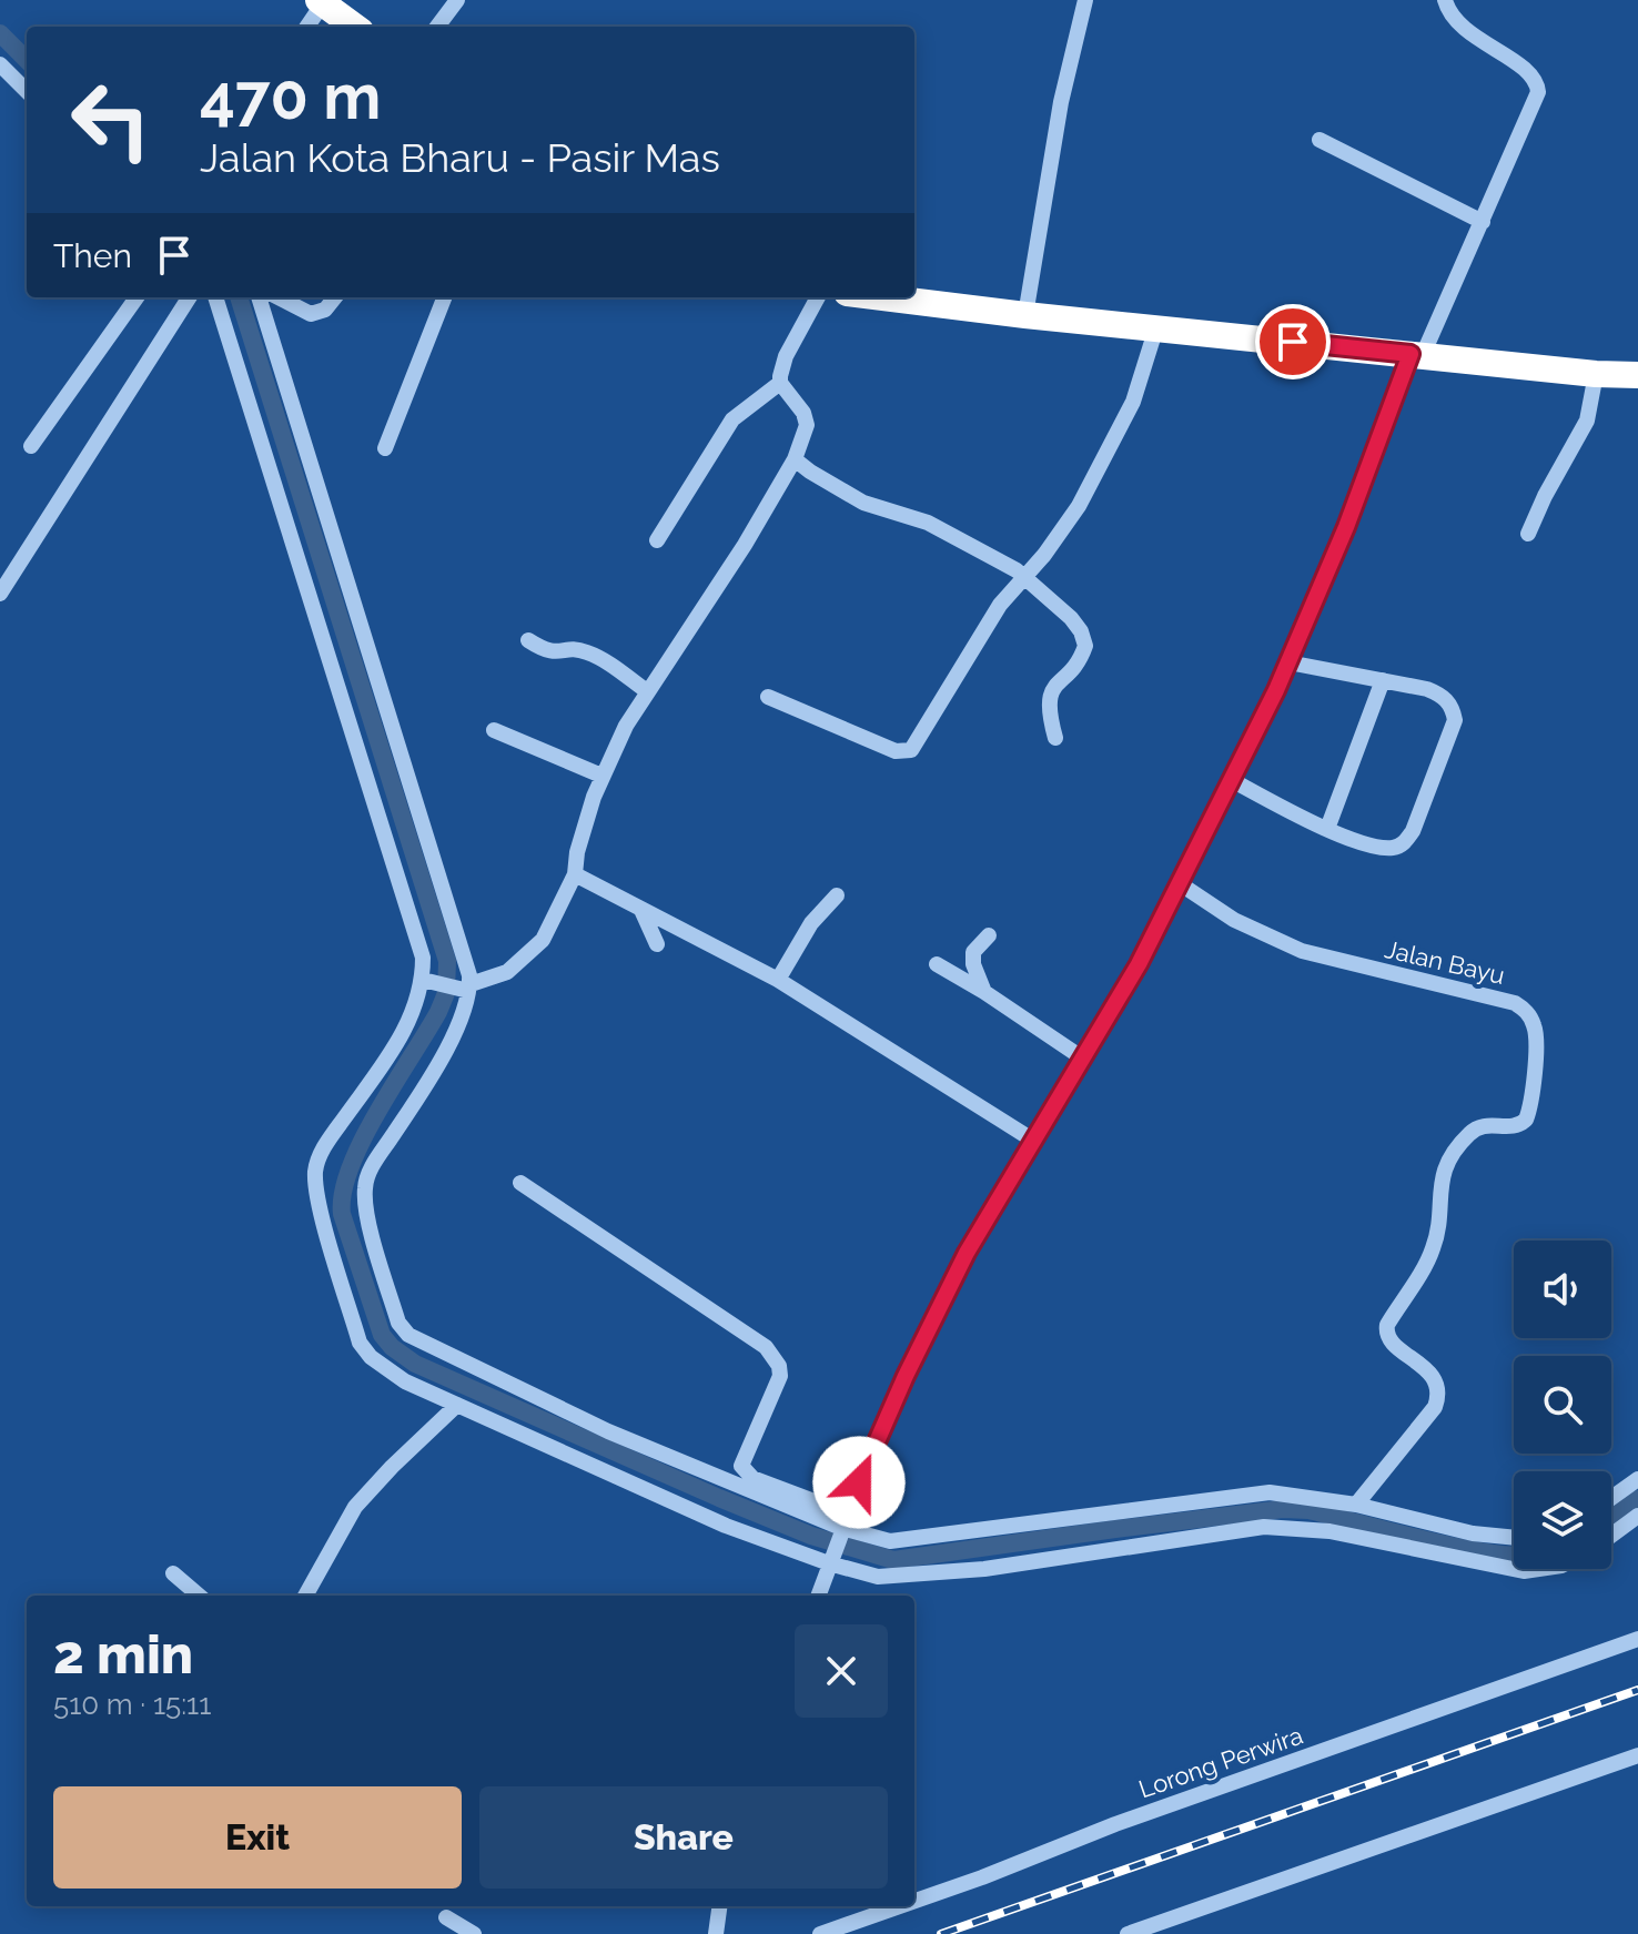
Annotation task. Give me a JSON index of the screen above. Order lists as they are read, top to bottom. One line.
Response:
{"streets":{"street":["Jalan Bayu","Lorong Perwira"]},"page":{"turn":["470 m","Jalan Kota Bharu - Pasir Mas"],"then":"Then","heading":["2 min","510 m · 15:11"],"buttons":["Exit","Share"]}}
